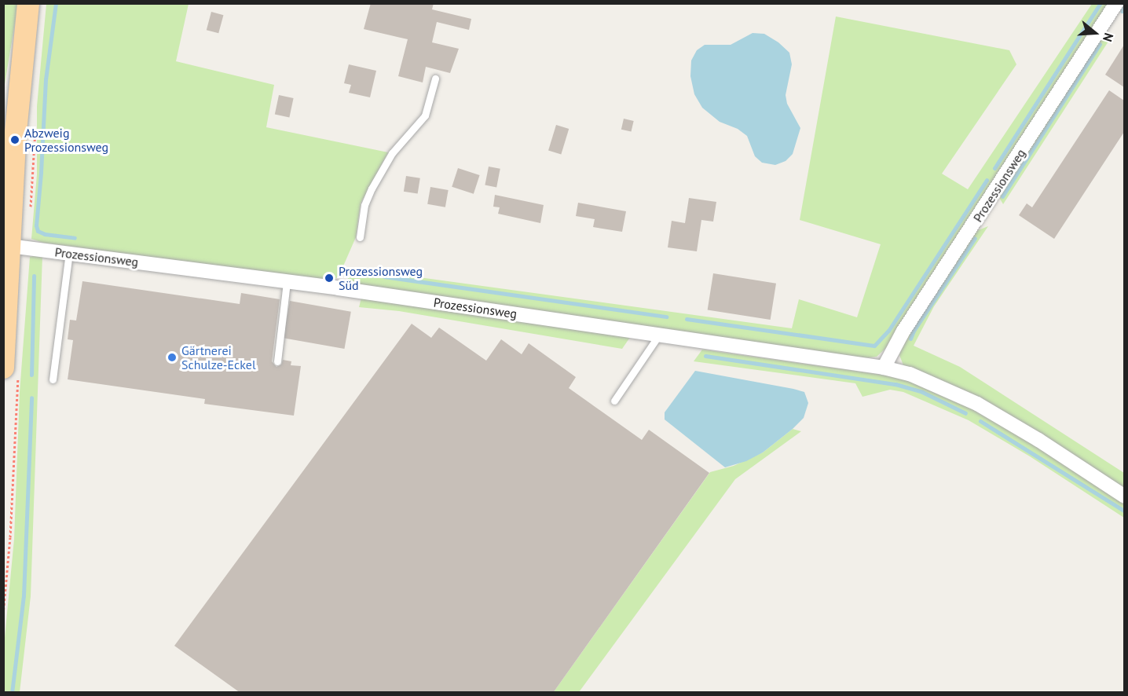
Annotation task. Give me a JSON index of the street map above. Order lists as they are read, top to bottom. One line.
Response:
{"streets":{"street":["Prozessionsweg"]},"places":["Abzweig Prozessionsweg","Prozessionsweg Süd","Gärtnerei Schulze-Eckel"],"north":"right"}
